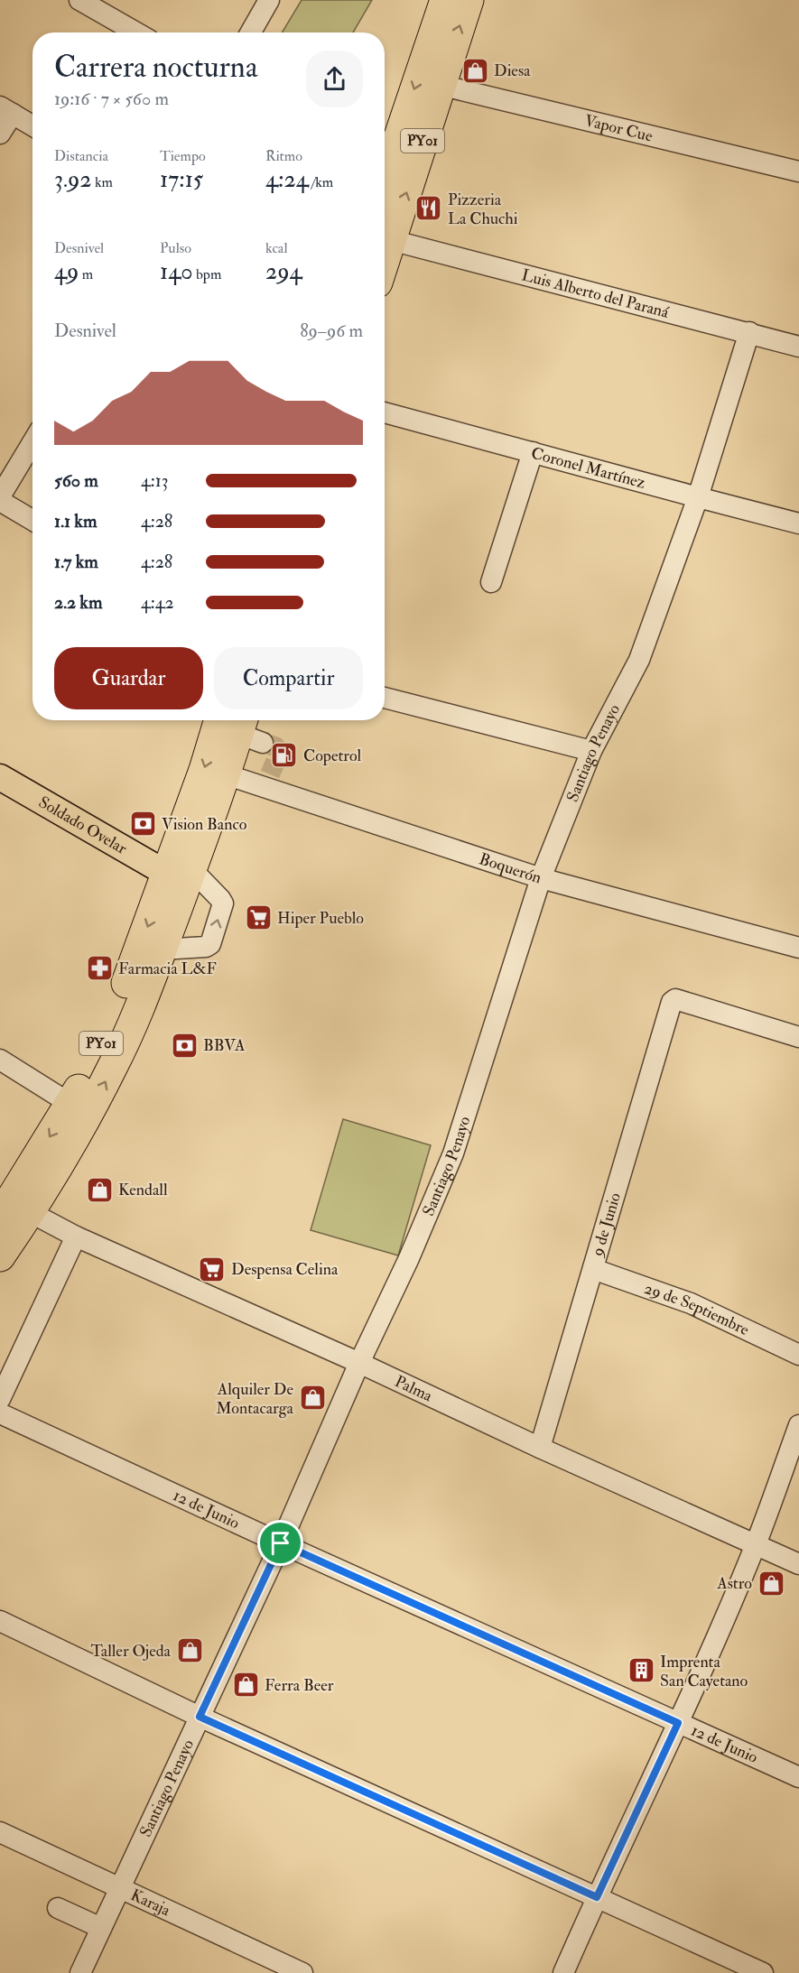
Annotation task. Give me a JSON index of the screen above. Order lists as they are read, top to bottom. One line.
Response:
{"streets":{"highway":["PY01"],"main road":["Soldado Ovelar"],"street":["Vapor Cue","Luis Alberto del Paraná","Coronel Martínez","Santiago Penayo","Boquerón","9 de Junio","29 de Septiembre","Palma","12 de Junio","Karaja"]},"crossings":[["Vapor Cue","PY01"],["PY01","Luis Alberto del Paraná"],["PY01","Soldado Ovelar"],["PY01","Boquerón"],["PY01","Palma"],["Luis Alberto del Paraná","Santiago Penayo"],["Coronel Martínez","Santiago Penayo"],["Santiago Penayo","Boquerón"],["Santiago Penayo","Palma"],["Santiago Penayo","12 de Junio"],["Santiago Penayo","Karaja"],["9 de Junio","29 de Septiembre"],["9 de Junio","Palma"]],"places":{"shop":["Diesa","Kendall","Alquiler De Montacarga","Astro","Taller Ojeda","Ferra Beer"],"restaurant":["Pizzeria La Chuchi"],"fuel station":["Copetrol"],"bank":["Vision Banco","BBVA"],"supermarket":["Hiper Pueblo","Despensa Celina"],"pharmacy":["Farmacia L&F"],"building":["Imprenta San Cayetano"]},"page":{"heading":["Carrera nocturna","19:16 · 7 × 560 m"],"stats":[["Distancia","3.92 km"],["Tiempo","17:15"],["Ritmo","4:24 /km"],["Desnivel","49 m"],["Pulso","140 bpm"],["kcal","294"]],"chart":["Desnivel","89–96 m"],"list":[{"name":"560 m","note":"4:13"},{"name":"1.1 km","note":"4:28"},{"name":"1.7 km","note":"4:28"},{"name":"2.2 km","note":"4:42"}],"buttons":["Guardar","Compartir"]}}
